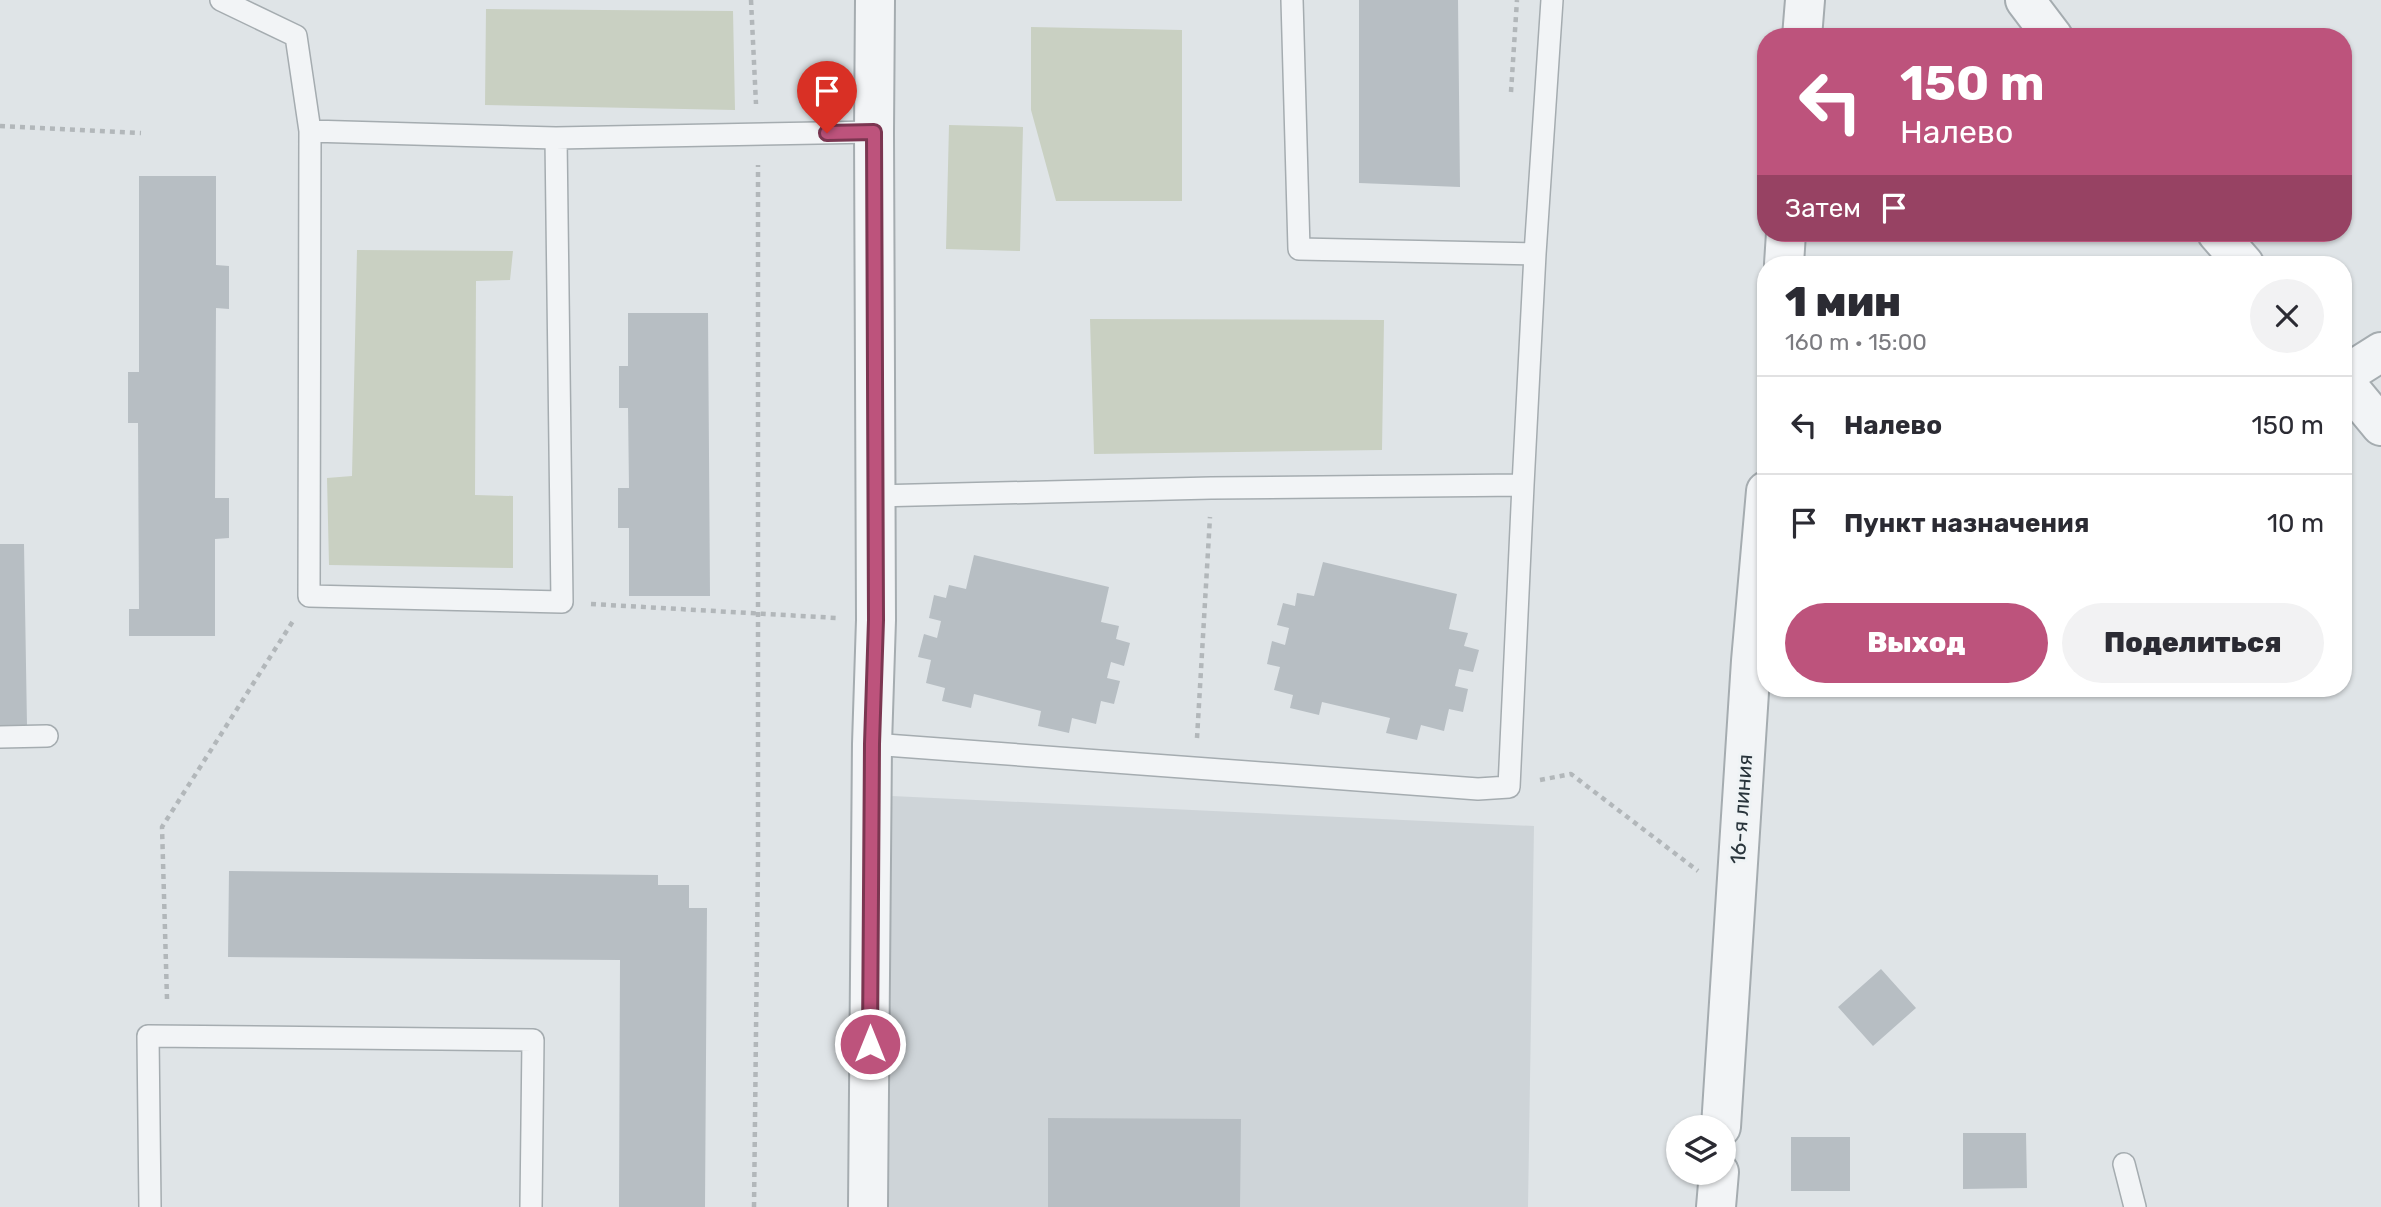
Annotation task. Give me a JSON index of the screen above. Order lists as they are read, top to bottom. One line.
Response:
{"streets":{"street":["16-я линия"]},"page":{"turn":["150 m","Налево"],"then":"Затем","heading":["1 мин","160 m · 15:00"],"list":[{"name":"Налево","value":"150 m"},{"name":"Пункт назначения","value":"10 m"}],"buttons":["Выход","Поделиться"]}}
